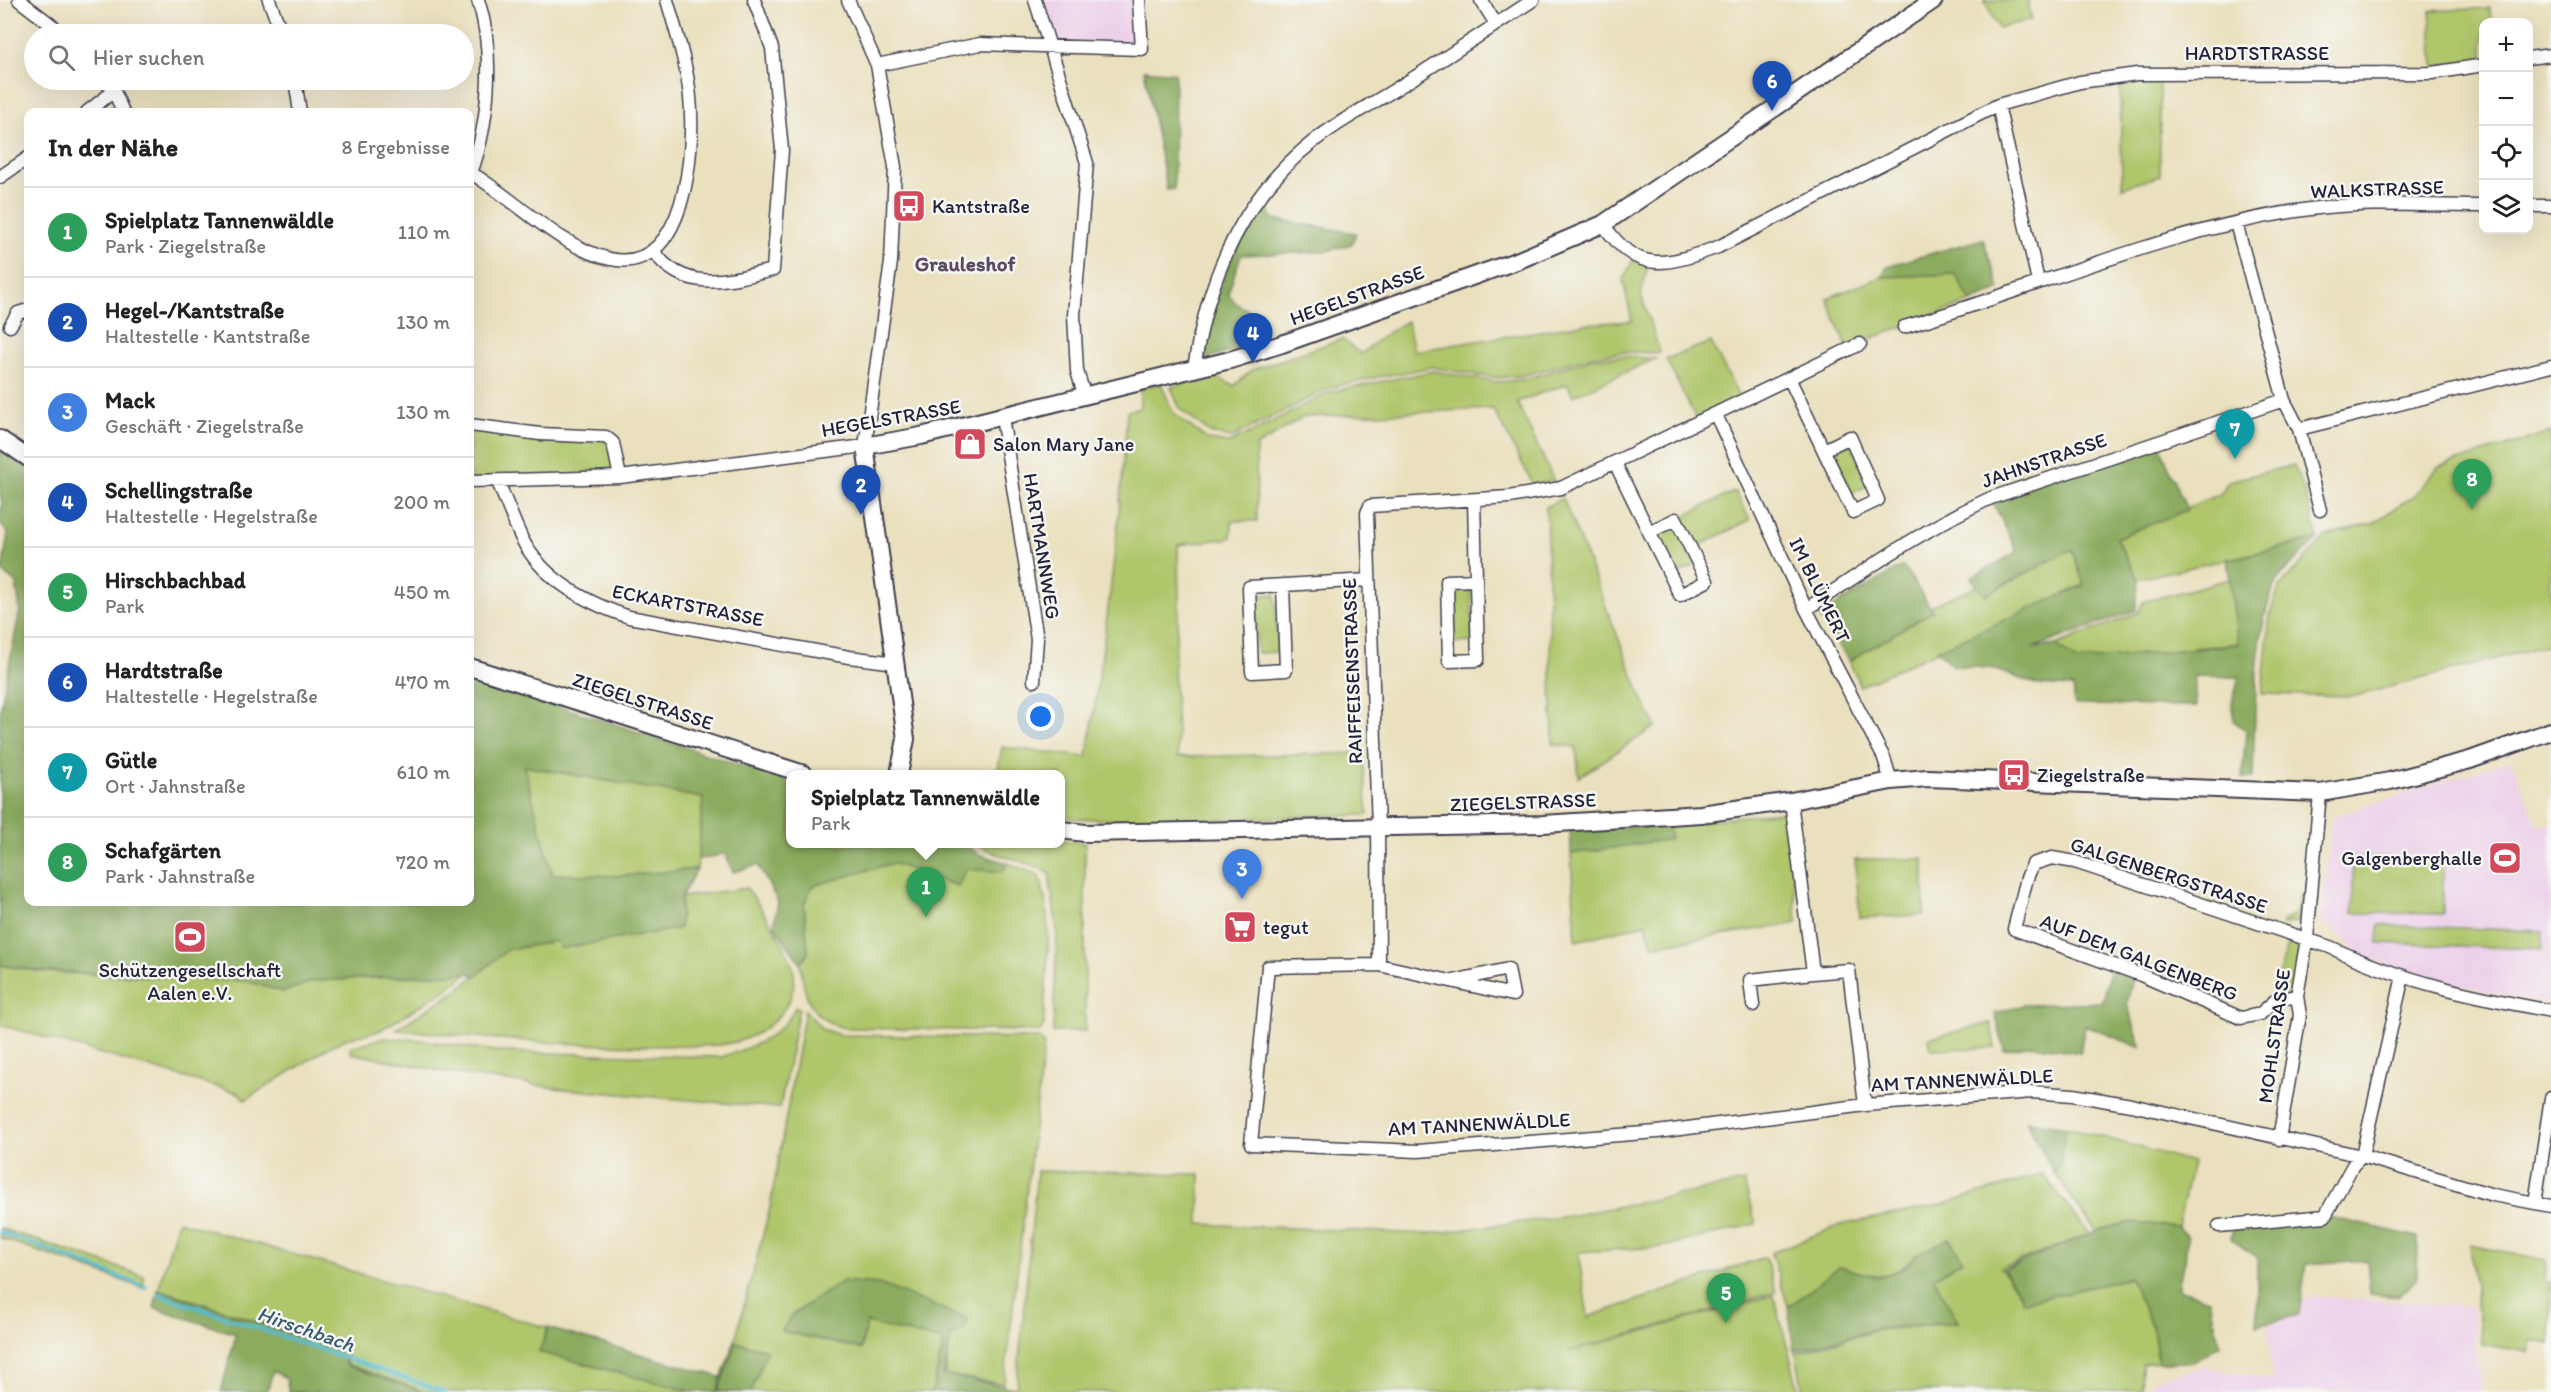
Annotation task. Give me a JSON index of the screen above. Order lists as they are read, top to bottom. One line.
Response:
{"streets":{"main road":["HEGELSTRASSE","ZIEGELSTRASSE"],"street":["HARDTSTRASSE","WALKSTRASSE","JAHNSTRASSE","HARTMANNWEG","IM BLÜMERT","ECKARTSTRASSE","RAIFFEISENSTRASSE","GALGENBERGSTRASSE","AUF DEM GALGENBERG","MOHLSTRASSE","AM TANNENWÄLDLE"]},"crossings":[["HARDTSTRASSE","HEGELSTRASSE"],["HEGELSTRASSE","HARTMANNWEG"],["HEGELSTRASSE","ECKARTSTRASSE"],["JAHNSTRASSE","IM BLÜMERT"],["IM BLÜMERT","ZIEGELSTRASSE"],["RAIFFEISENSTRASSE","ZIEGELSTRASSE"],["GALGENBERGSTRASSE","AUF DEM GALGENBERG"],["GALGENBERGSTRASSE","MOHLSTRASSE"],["AUF DEM GALGENBERG","MOHLSTRASSE"],["MOHLSTRASSE","AM TANNENWÄLDLE"]],"districts":["Grauleshof"],"water":["Hirschbach"],"places":{"bus stop":["Kantstraße","Ziegelstraße"],"shop":["Salon Mary Jane"],"sports":["Galgenberghalle","Schützengesellschaft Aalen e.V."],"supermarket":["tegut"]},"page":{"map_buttons":["+","−"],"search":"Hier suchen","pins":["6","4","7","8","2","3","1","5"],"heading":["In der Nähe","8 Ergebnisse"],"list":[{"mark":"1","name":"Spielplatz Tannenwäldle","note":"Park · Ziegelstraße","value":"110 m"},{"mark":"2","name":"Hegel-/Kantstraße","note":"Haltestelle · Kantstraße","value":"130 m"},{"mark":"3","name":"Mack","note":"Geschäft · Ziegelstraße","value":"130 m"},{"mark":"4","name":"Schellingstraße","note":"Haltestelle · Hegelstraße","value":"200 m"},{"mark":"5","name":"Hirschbachbad","note":"Park","value":"450 m"},{"mark":"6","name":"Hardtstraße","note":"Haltestelle · Hegelstraße","value":"470 m"},{"mark":"7","name":"Gütle","note":"Ort · Jahnstraße","value":"610 m"},{"mark":"8","name":"Schafgärten","note":"Park · Jahnstraße","value":"720 m"}],"popup":["Spielplatz Tannenwäldle","Park"]}}
